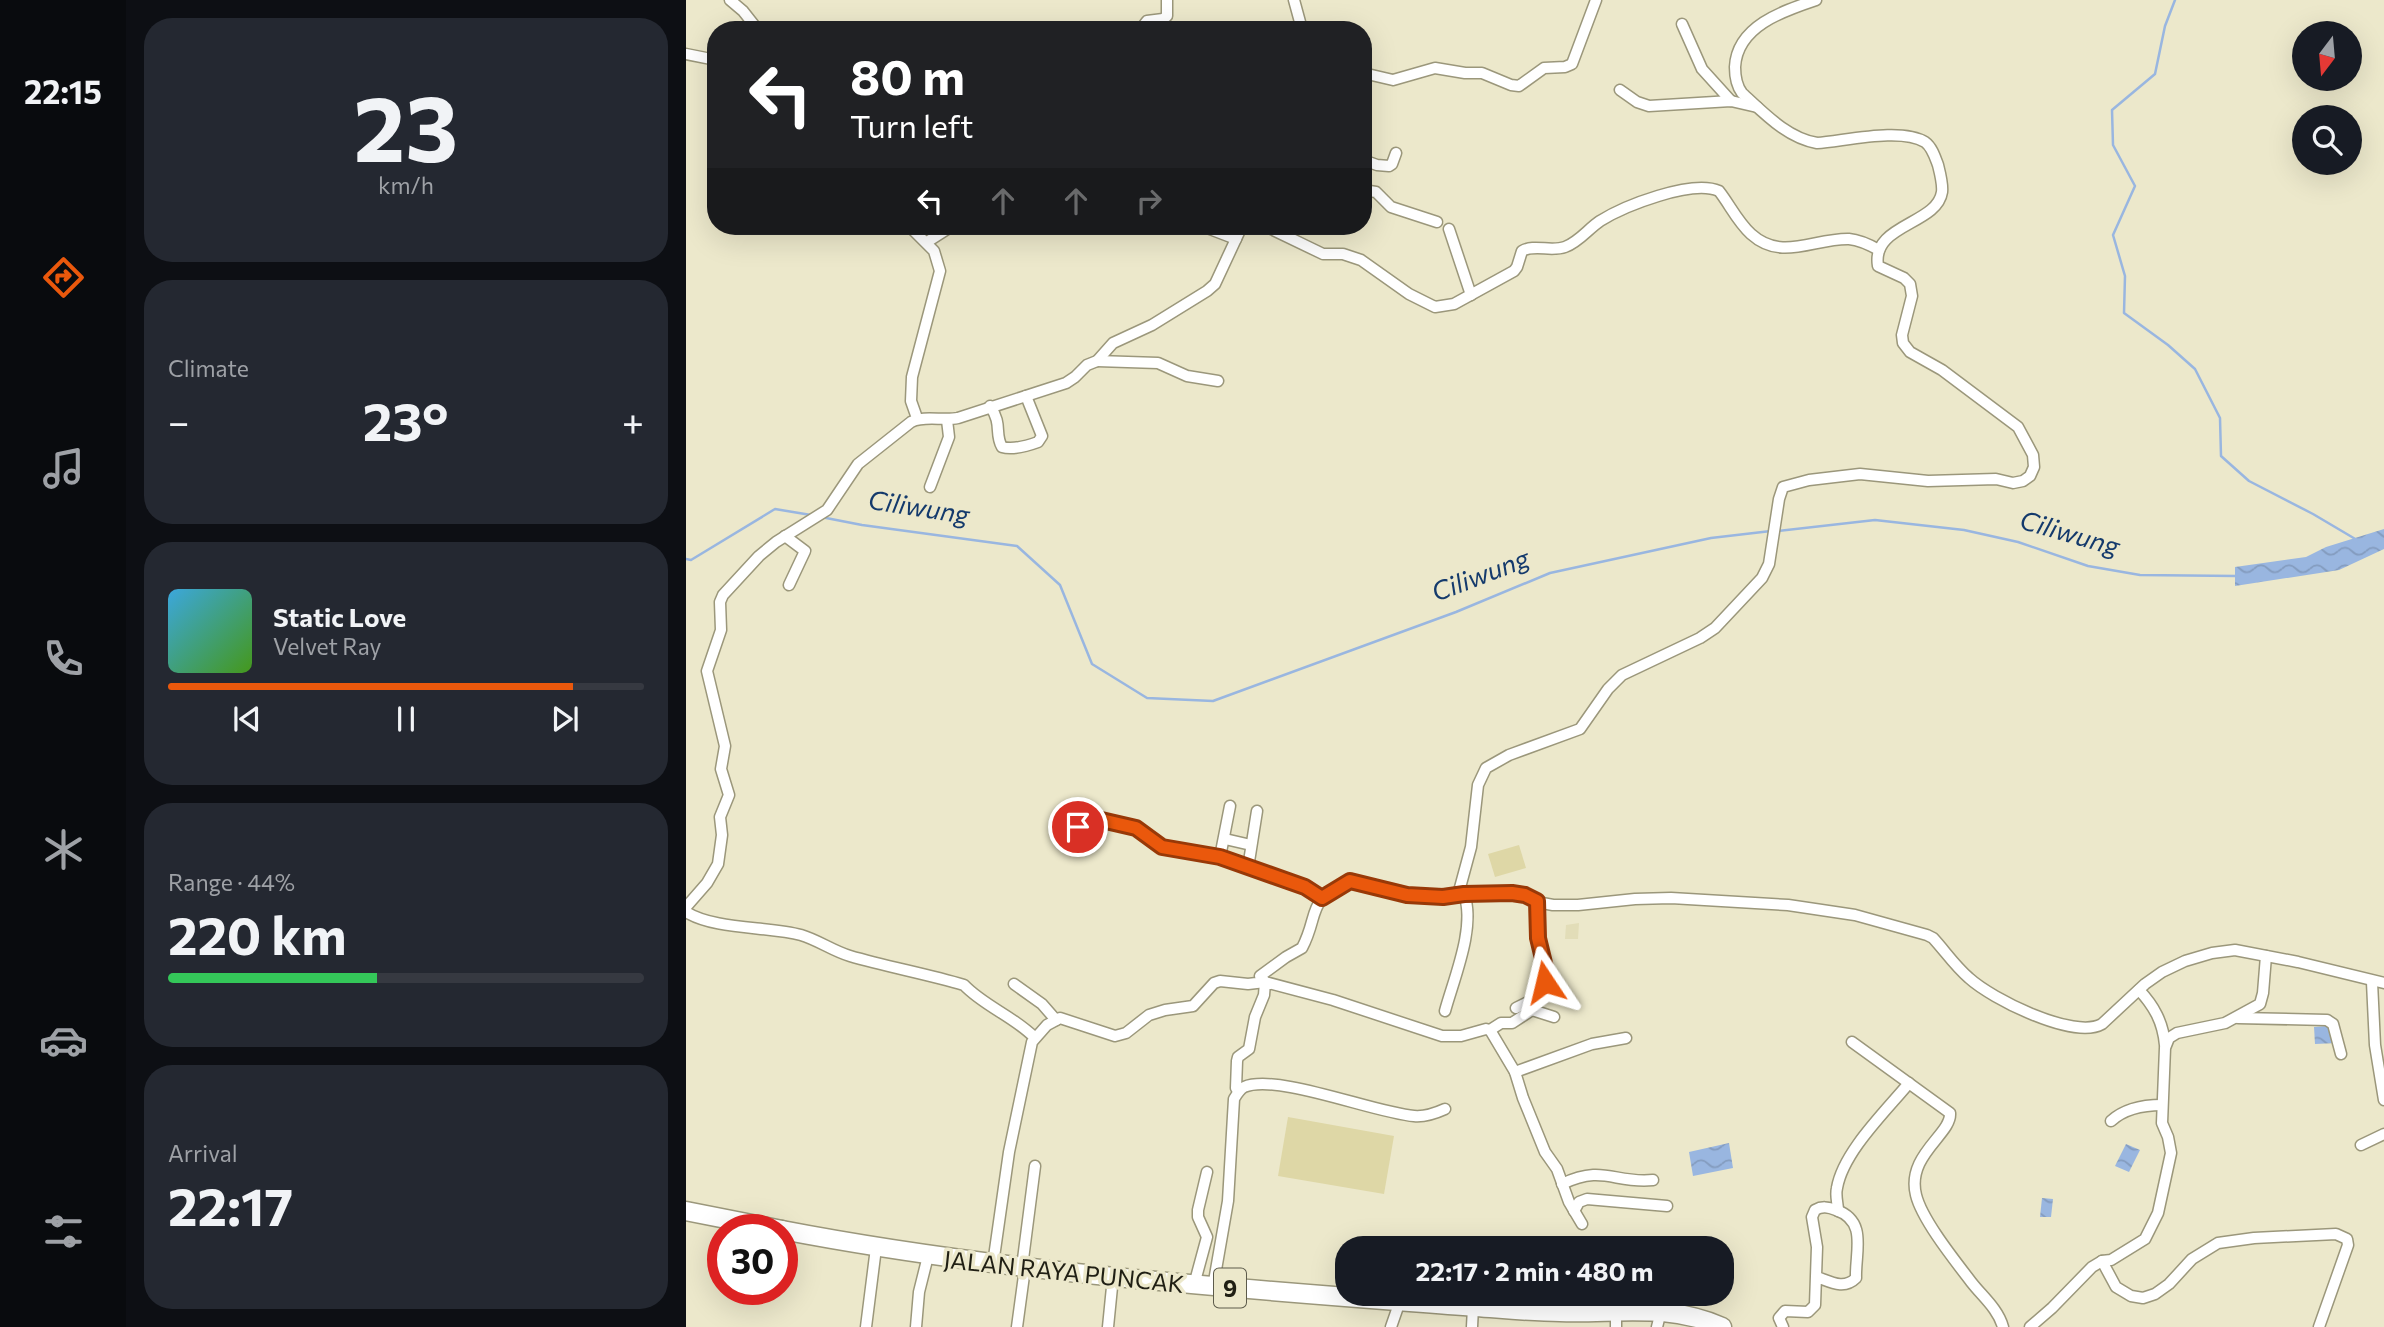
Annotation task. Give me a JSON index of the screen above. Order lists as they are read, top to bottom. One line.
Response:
{"streets":{"highway":["JALAN RAYA PUNCAK","9"]},"water":["Ciliwung"],"north":"bottom","page":{"tabs":"22:15","tile":[["23","km/h"],"Climate",["Range · 44%","220 km"],["Arrival","22:17"]],"turn":["80 m","Turn left"],"heat":["−","23°","+"],"song":["Static Love","Velvet Ray"],"limit":"30","trip":"22:17 · 2 min · 480 m"}}
